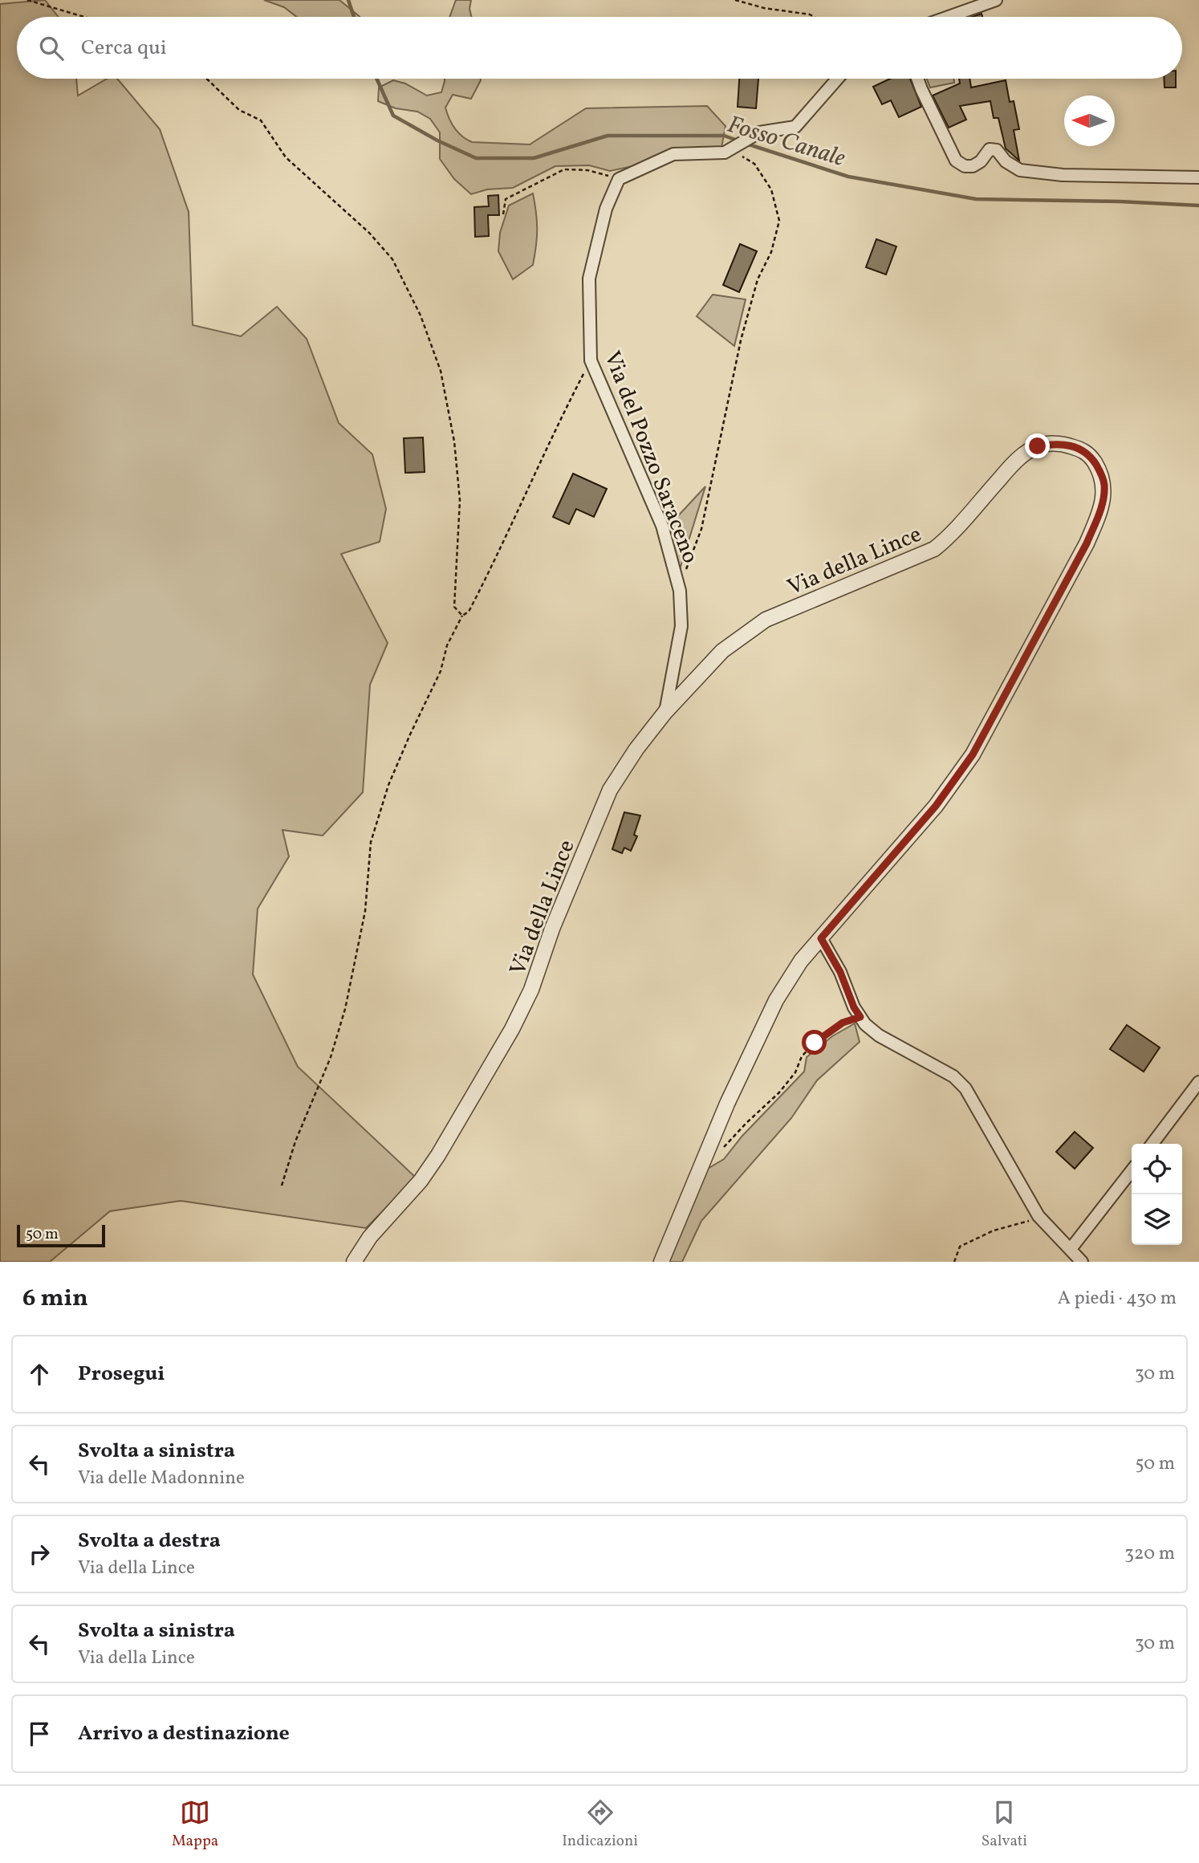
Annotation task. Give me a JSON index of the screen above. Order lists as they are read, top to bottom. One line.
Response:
{"streets":{"street":["Via del Pozzo Saraceno","Via della Lince"]},"crossings":[["Via del Pozzo Saraceno","Via della Lince"]],"water":["Fosso Canale"],"scale_bar":"50 m","north":"left","page":{"search":"Cerca qui","scale":"50 m","heading":["6 min","A piedi · 430 m"],"list":[["Prosegui","30 m"],["Svolta a sinistra","Via delle Madonnine","50 m"],["Svolta a destra","Via della Lince","320 m"],["Svolta a sinistra","Via della Lince","30 m"],"Arrivo a destinazione"],"nav":["Mappa","Indicazioni","Salvati"]}}
